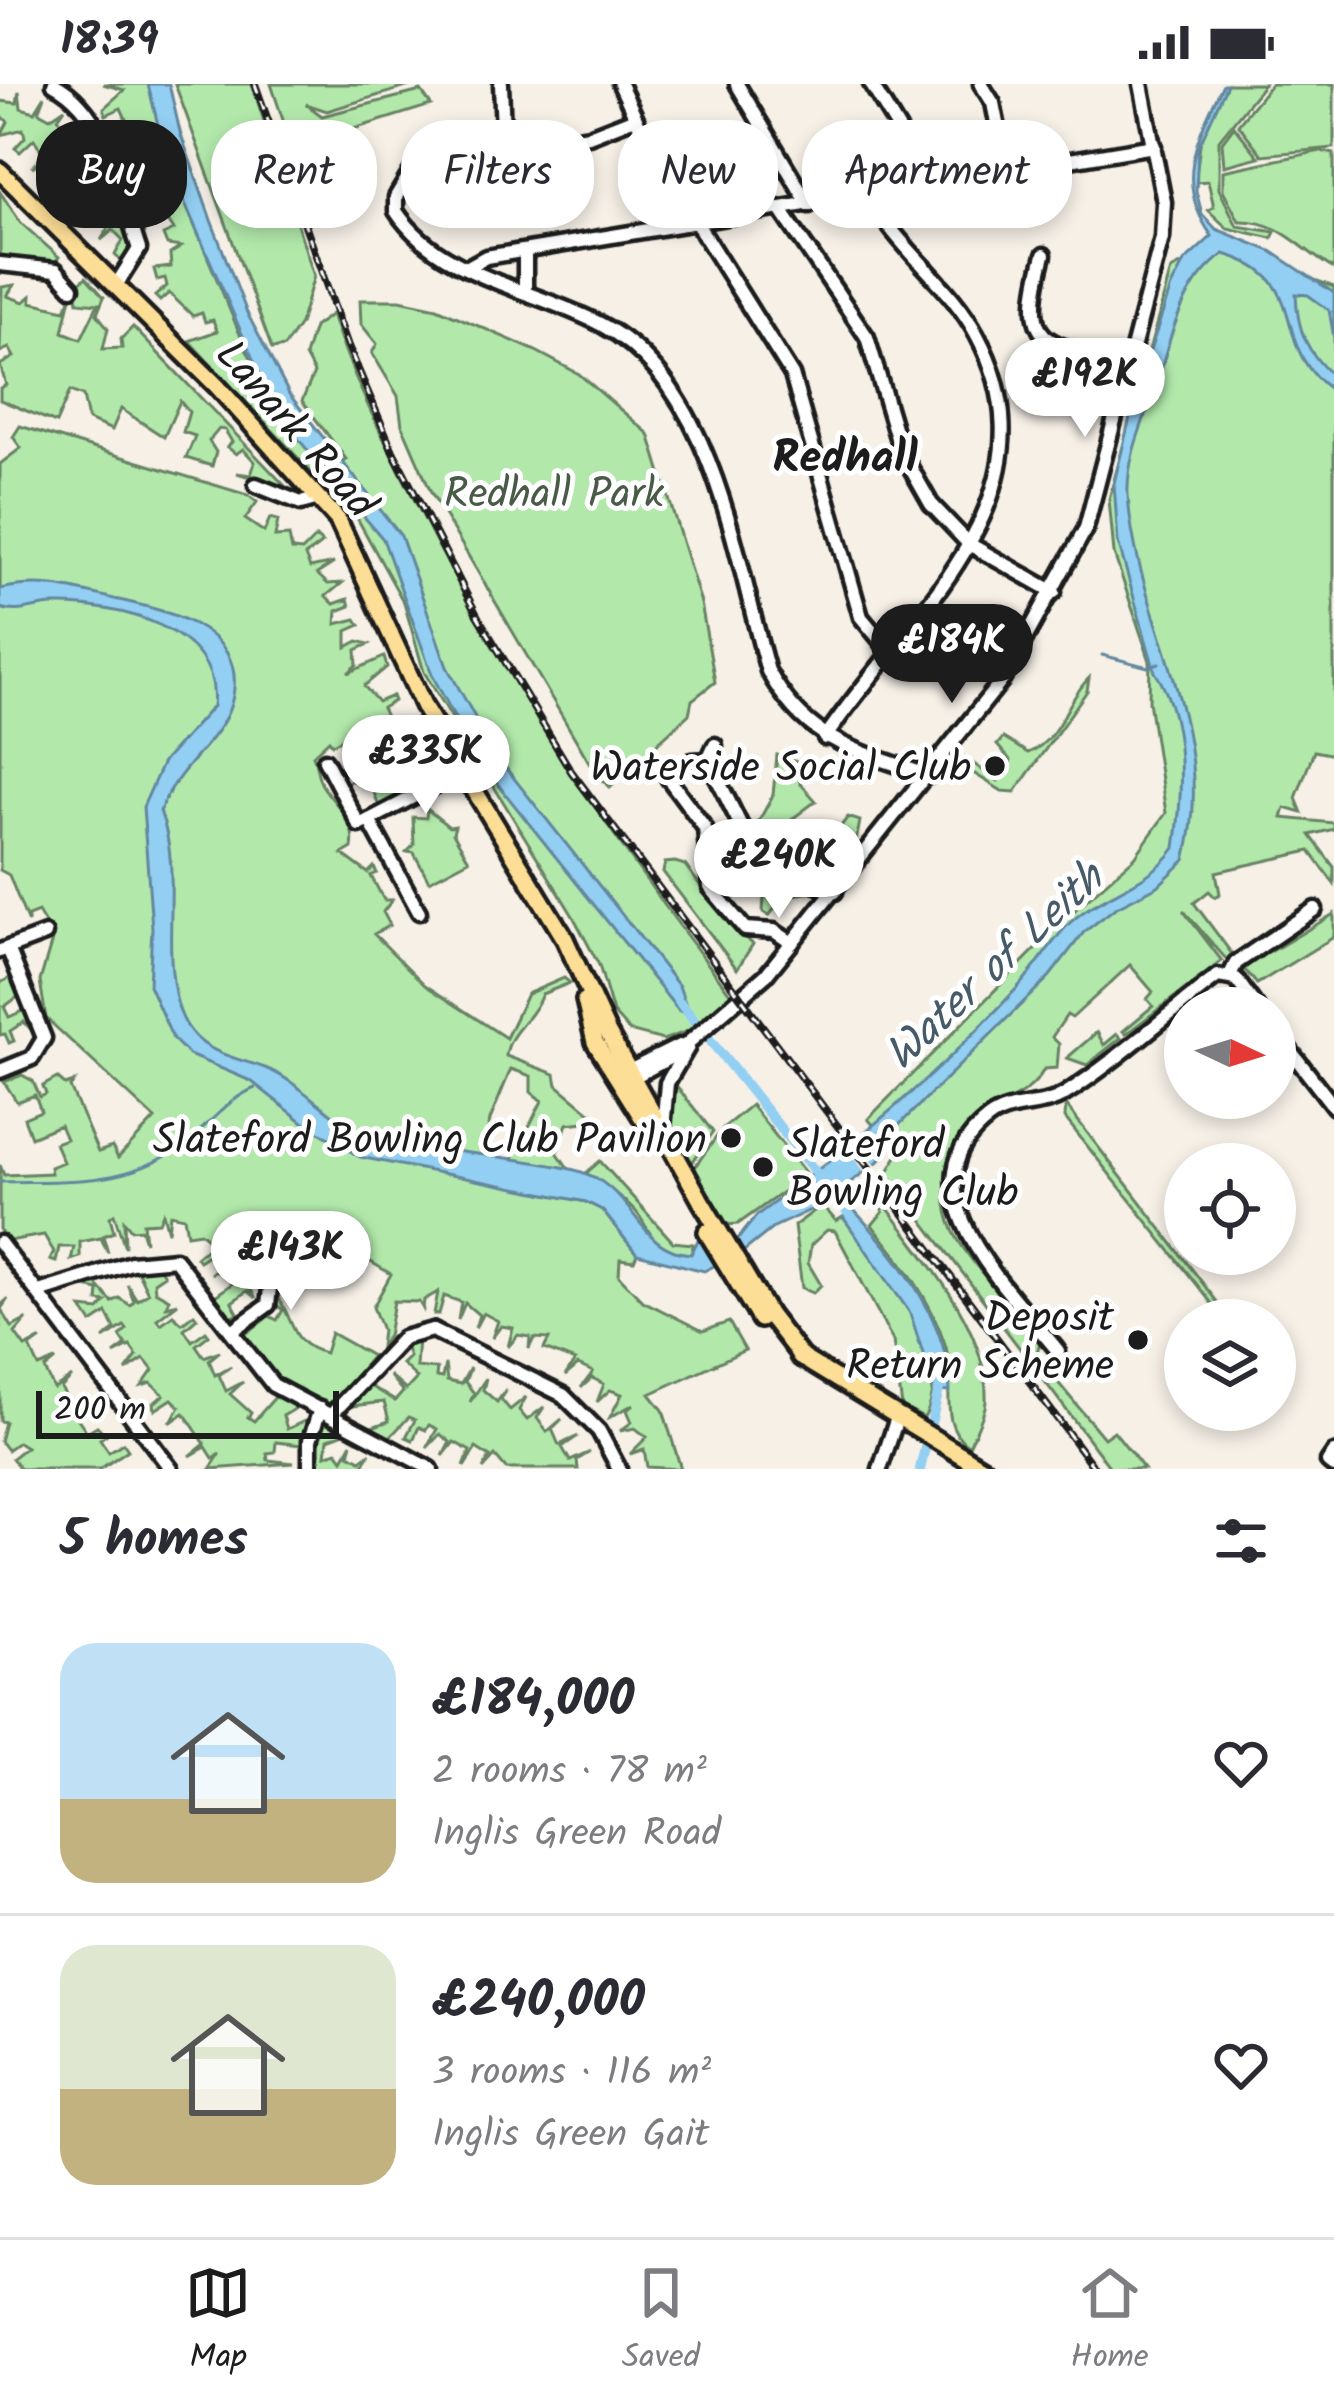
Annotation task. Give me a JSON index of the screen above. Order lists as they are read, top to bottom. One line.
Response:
{"streets":{"main road":["Lanark Road"]},"districts":["Redhall"],"water":["Water of Leith"],"parks":["Redhall Park"],"places":["Waterside Social Club","Slateford Bowling Club Pavilion","Slateford Bowling Club","Deposit Return Scheme"],"scale_bar":"200 m","north":"right","page":{"status":"18:39","chip":["Buy","Rent","Filters","New","Apartment"],"price":["£192K","£184K","£335K","£240K","£143K"],"scale":"200 m","heading":"5 homes","list":[{"name":"£184,000","note":"2 rooms · 78 m² · Inglis Green Road"},{"name":"£240,000","note":"3 rooms · 116 m² · Inglis Green Gait"}],"tabs":["Map","Saved","Home"]}}
